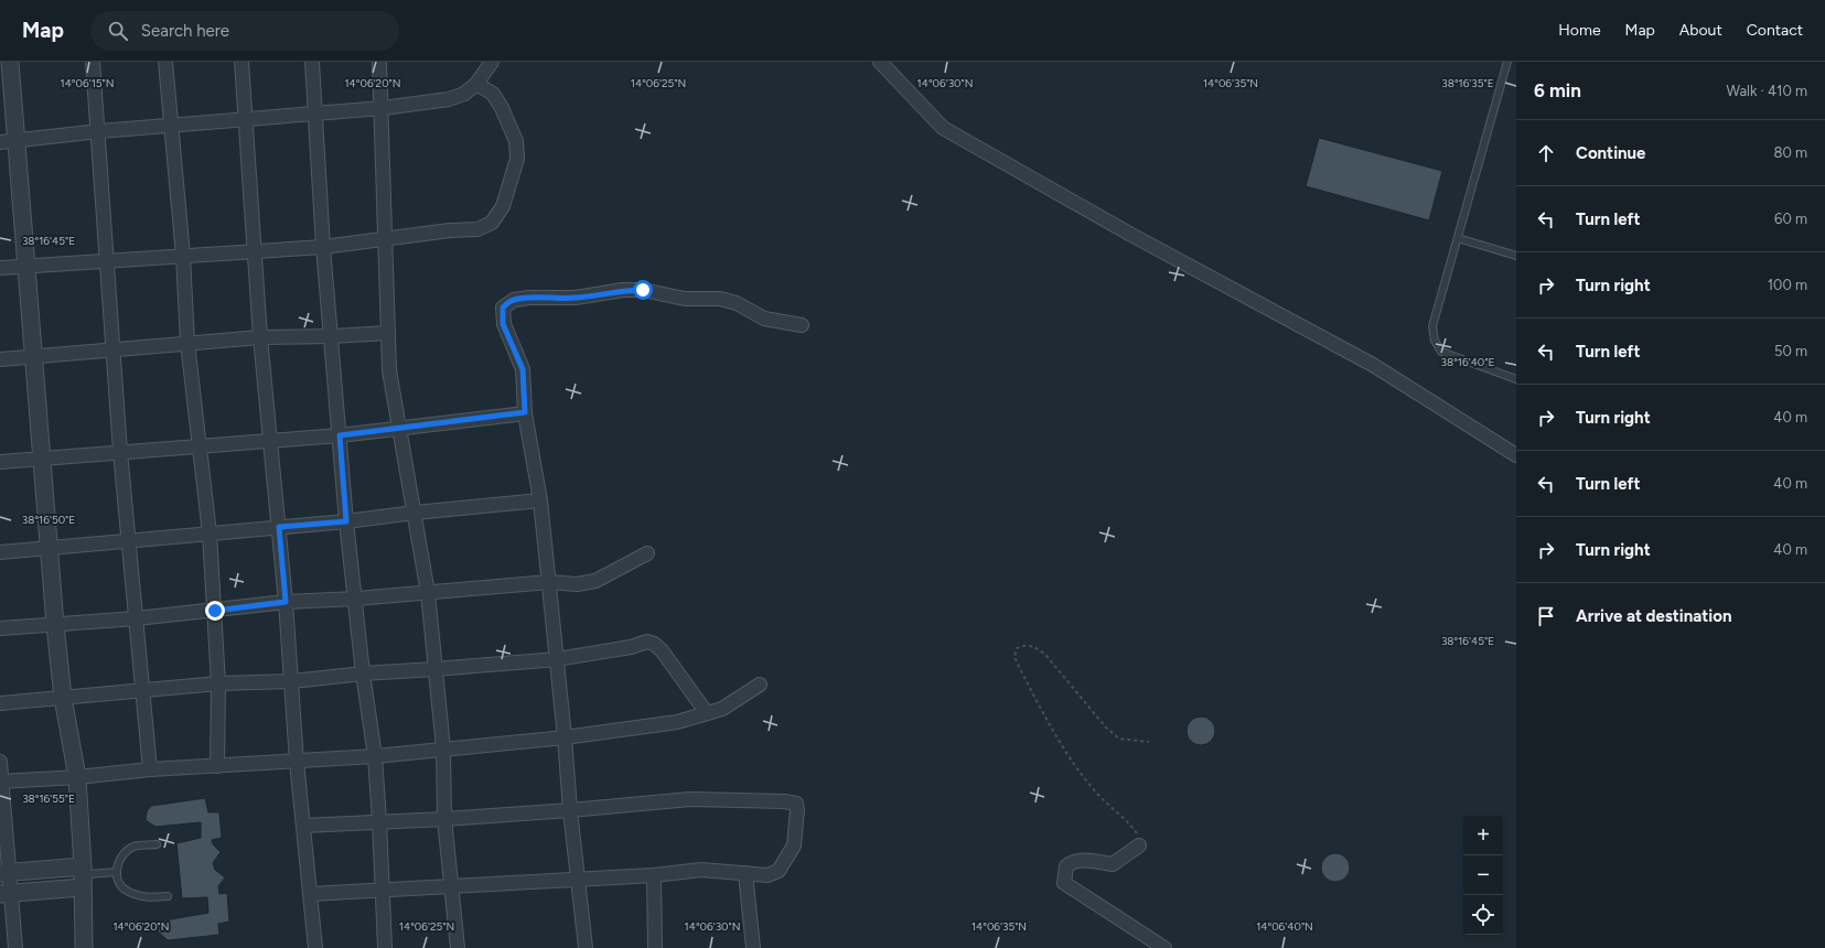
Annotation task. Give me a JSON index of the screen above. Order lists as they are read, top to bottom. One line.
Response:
{"page":{"header":"Map","search":"Search here","nav":["Home","Map","About","Contact"],"heading":["6 min","Walk · 410 m"],"list":[["Continue","80 m"],["Turn left","60 m"],["Turn right","100 m"],["Turn left","50 m"],["Turn right","40 m"],["Turn left","40 m"],["Turn right","40 m"],"Arrive at destination"],"map_buttons":["+","−"]},"coordinates":["38°16'35\"E","14°06'15\"N","14°06'20\"N","14°06'25\"N","14°06'30\"N","14°06'35\"N","38°16'45\"E","38°16'40\"E","38°16'50\"E","38°16'55\"E","14°06'40\"N"]}
